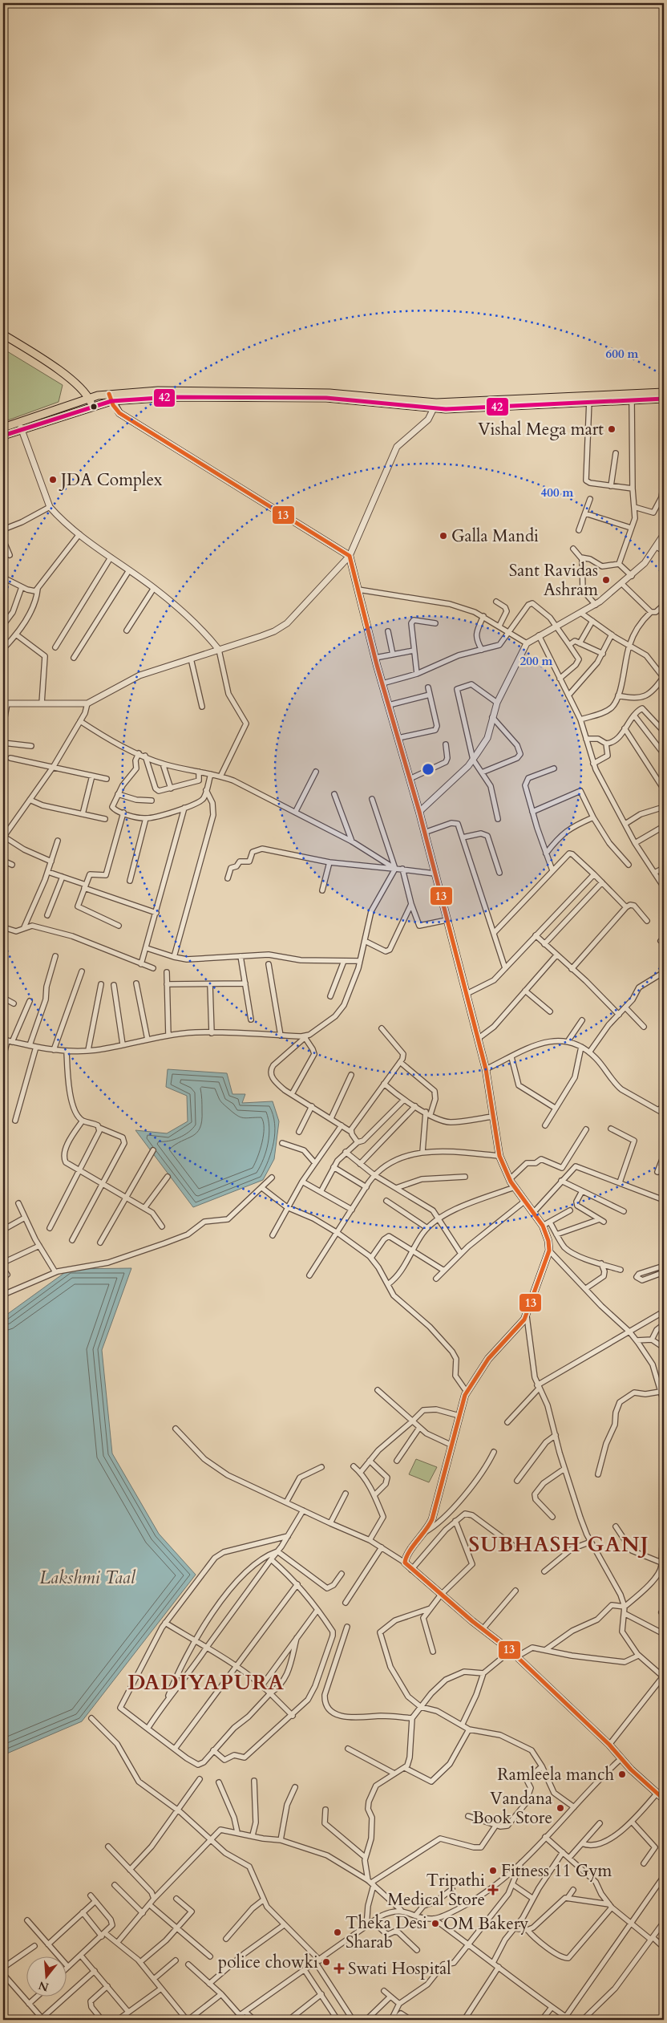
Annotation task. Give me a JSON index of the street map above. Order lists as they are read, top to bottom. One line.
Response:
{"districts":["SUBHASH GANJ","DADIYAPURA"],"water":["Lakshmi Taal"],"places":{"other":["Vishal Mega mart","JDA Complex","Galla Mandi","Sant Ravidas Ashram","Ramleela manch","Vandana Book Store","Fitness 11 Gym","OM Bakery","Theka Desi Sharab","police chowki"],"health":["Tripathi Medical Store","Swati Hospital"]},"lines":["transit line 13","transit line 42"],"north":"bottom","rings":["600 m","400 m","200 m"]}
